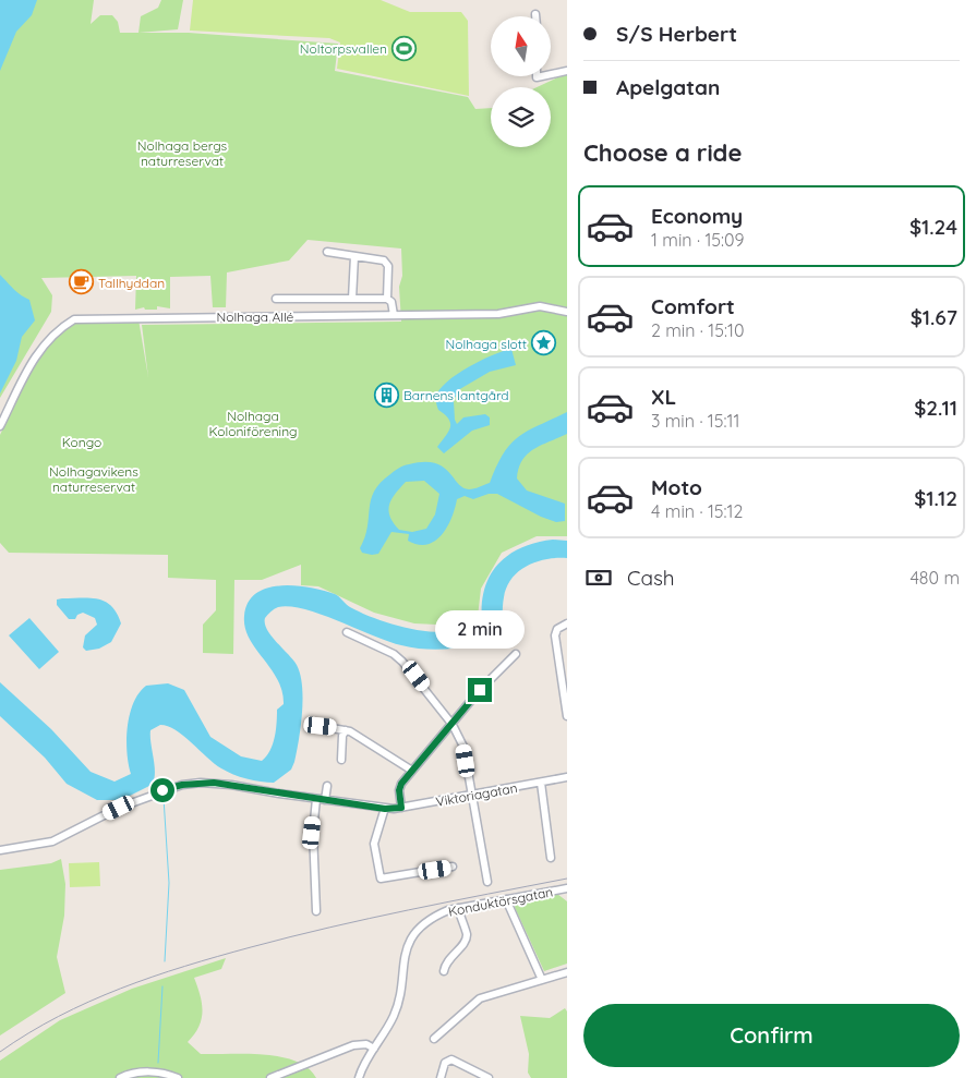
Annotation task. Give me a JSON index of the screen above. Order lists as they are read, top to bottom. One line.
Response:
{"streets":{"street":["Nolhaga Allé","Viktoriagatan","Konduktörsgatan"]},"parks":["Nolhaga bergs naturreservat","Nolhaga Koloniförening","Kongo","Nolhagavikens naturreservat"],"places":{"sports":["Noltorpsvallen"],"cafe":["Tallhyddan"],"place":["Nolhaga slott"],"building":["Barnens lantgård"]},"north":"top","page":{"banner":["S/S Herbert","Apelgatan"],"heading":"Choose a ride","list":[{"name":"Economy","note":"1 min · 15:09","value":"$1.24"},{"name":"Comfort","note":"2 min · 15:10","value":"$1.67"},{"name":"XL","note":"3 min · 15:11","value":"$2.11"},{"name":"Moto","note":"4 min · 15:12","value":"$1.12"}],"pay":["Cash","480 m"],"bubble":"2 min","buttons":"Confirm"}}
